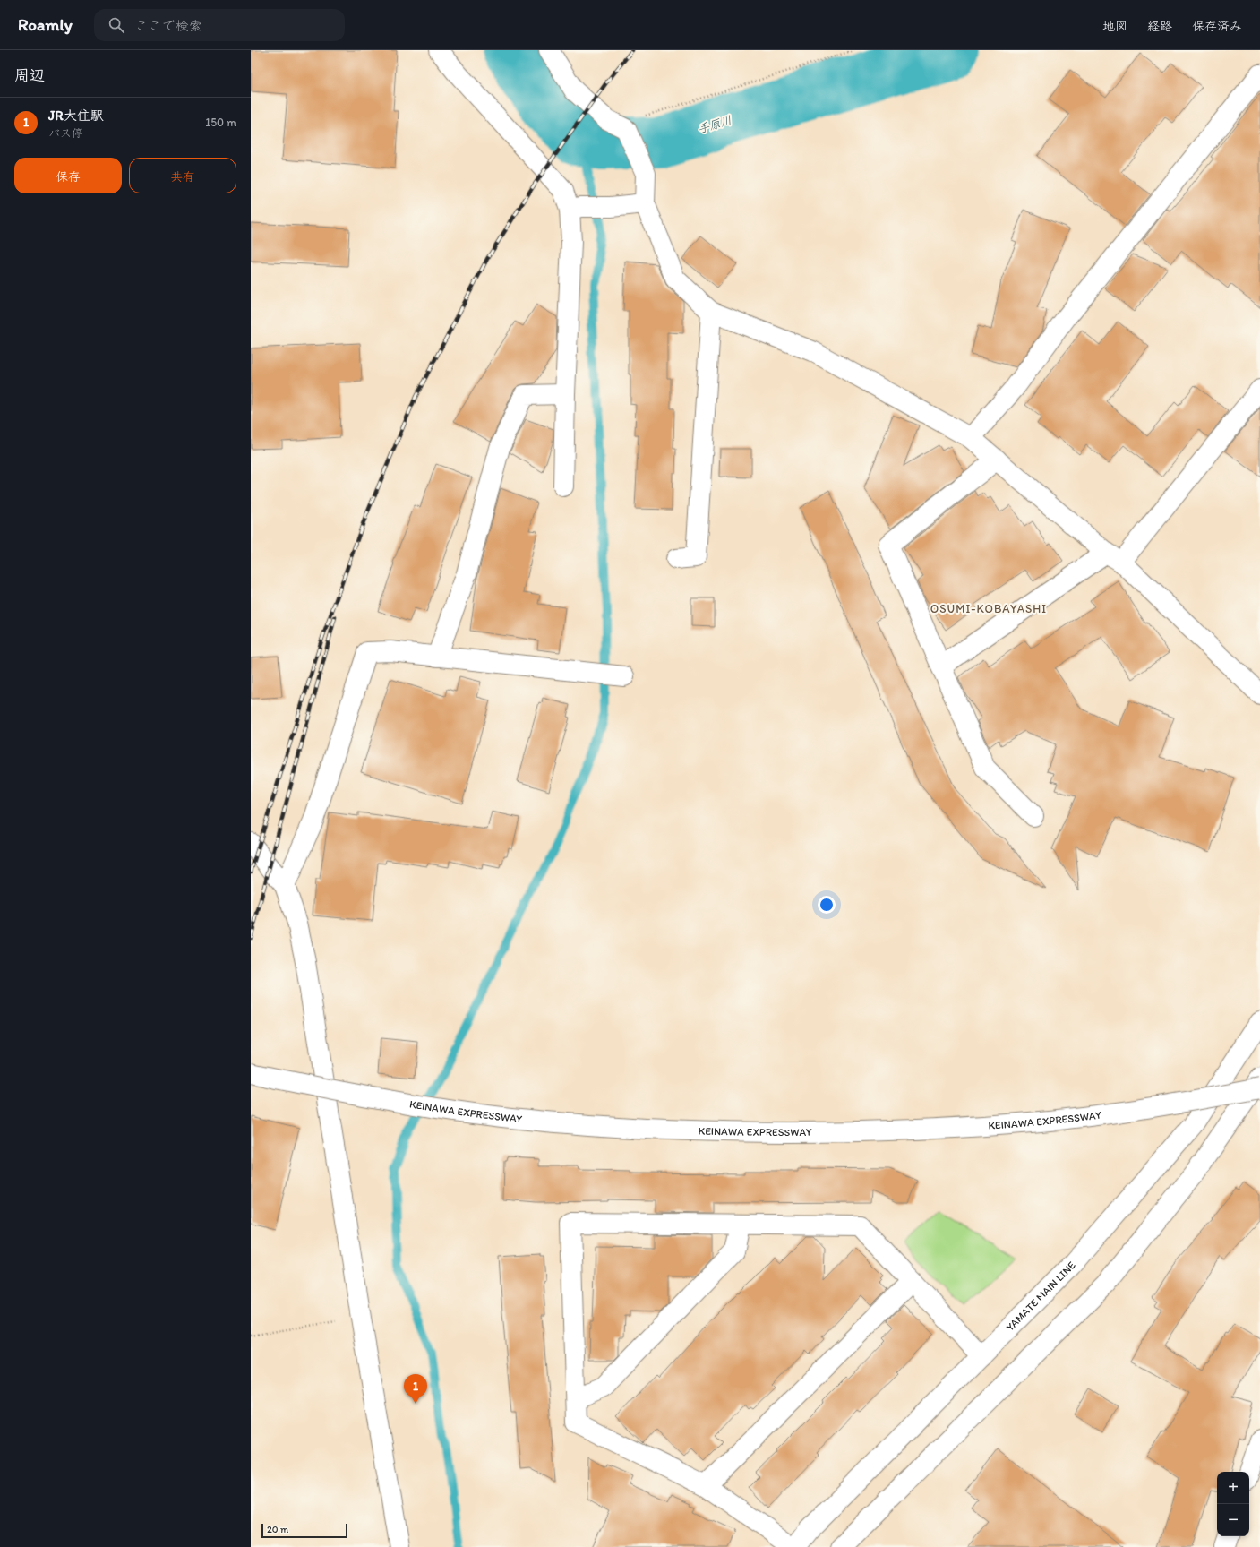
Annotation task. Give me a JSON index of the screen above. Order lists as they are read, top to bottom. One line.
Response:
{"streets":{"main road":["KEINAWA EXPRESSWAY","YAMATE MAIN LINE"]},"districts":["OSUMI-KOBAYASHI"],"water":["手原川"],"scale_bar":"20 m","page":{"header":"Roamly","search":"ここで検索","nav":["地図","経路","保存済み"],"heading":"周辺","list":[{"mark":"1","name":"JR大住駅","note":"バス停","value":"150 m"}],"buttons":["保存","共有"],"pins":"1","map_buttons":["+","−"],"scale":"20 m"}}
